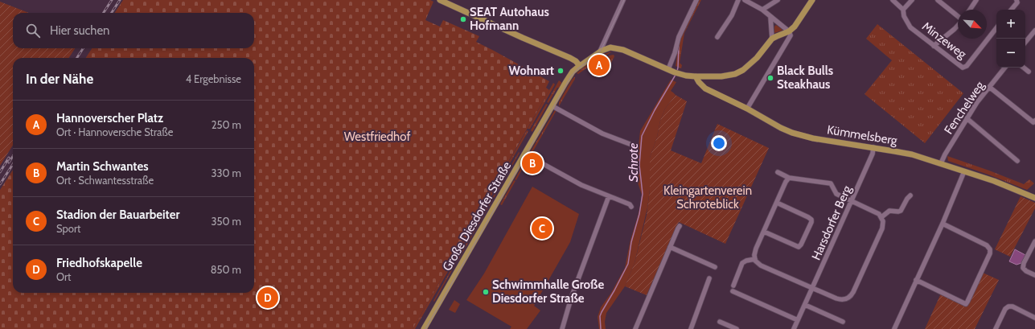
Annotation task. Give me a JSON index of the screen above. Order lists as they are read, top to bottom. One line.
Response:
{"streets":{"main road":["Kümmelsberg","Große Diesdorfer Straße"],"street":["Minzeweg","Fenchelweg","Harsdorfer Berg"]},"crossings":[["Fenchelweg","Kümmelsberg"],["Kümmelsberg","Harsdorfer Berg"]],"water":["Schrote"],"parks":["Westfriedhof","Kleingartenverein Schroteblick"],"places":["SEAT Autohaus Hofmann","Wohnart","Black Bulls Steakhaus","Schwimmhalle Große Diesdorfer Straße"],"north":"bottom right","page":{"map_buttons":["+","−"],"search":"Hier suchen","pins":["A","B","C","D"],"heading":["In der Nähe","4 Ergebnisse"],"list":[{"mark":"A","name":"Hannoverscher Platz","note":"Ort · Hannoversche Straße","value":"250 m"},{"mark":"B","name":"Martin Schwantes","note":"Ort · Schwantesstraße","value":"330 m"},{"mark":"C","name":"Stadion der Bauarbeiter","note":"Sport","value":"350 m"},{"mark":"D","name":"Friedhofskapelle","note":"Ort","value":"850 m"}]}}
